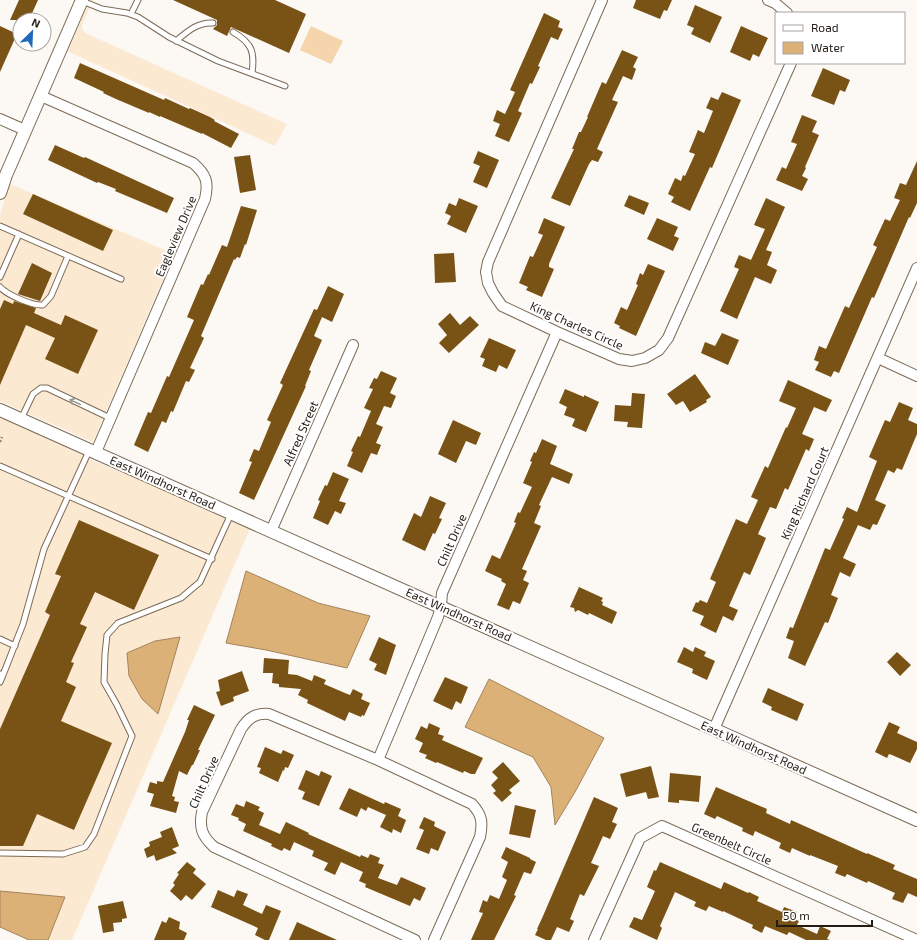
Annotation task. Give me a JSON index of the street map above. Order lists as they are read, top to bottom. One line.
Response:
{"streets":{"street":["Eagleview Drive","King Charles Circle","Alfred Street","East Windhorst Road","King Richard Court","Chilt Drive","Greenbelt Circle"]},"crossings":[["Eagleview Drive","East Windhorst Road"],["King Charles Circle","Chilt Drive"],["Alfred Street","East Windhorst Road"],["East Windhorst Road","King Richard Court"],["East Windhorst Road","Chilt Drive"]],"legend":["Road","Water"],"scale_bar":"50 m","north":"top right"}
